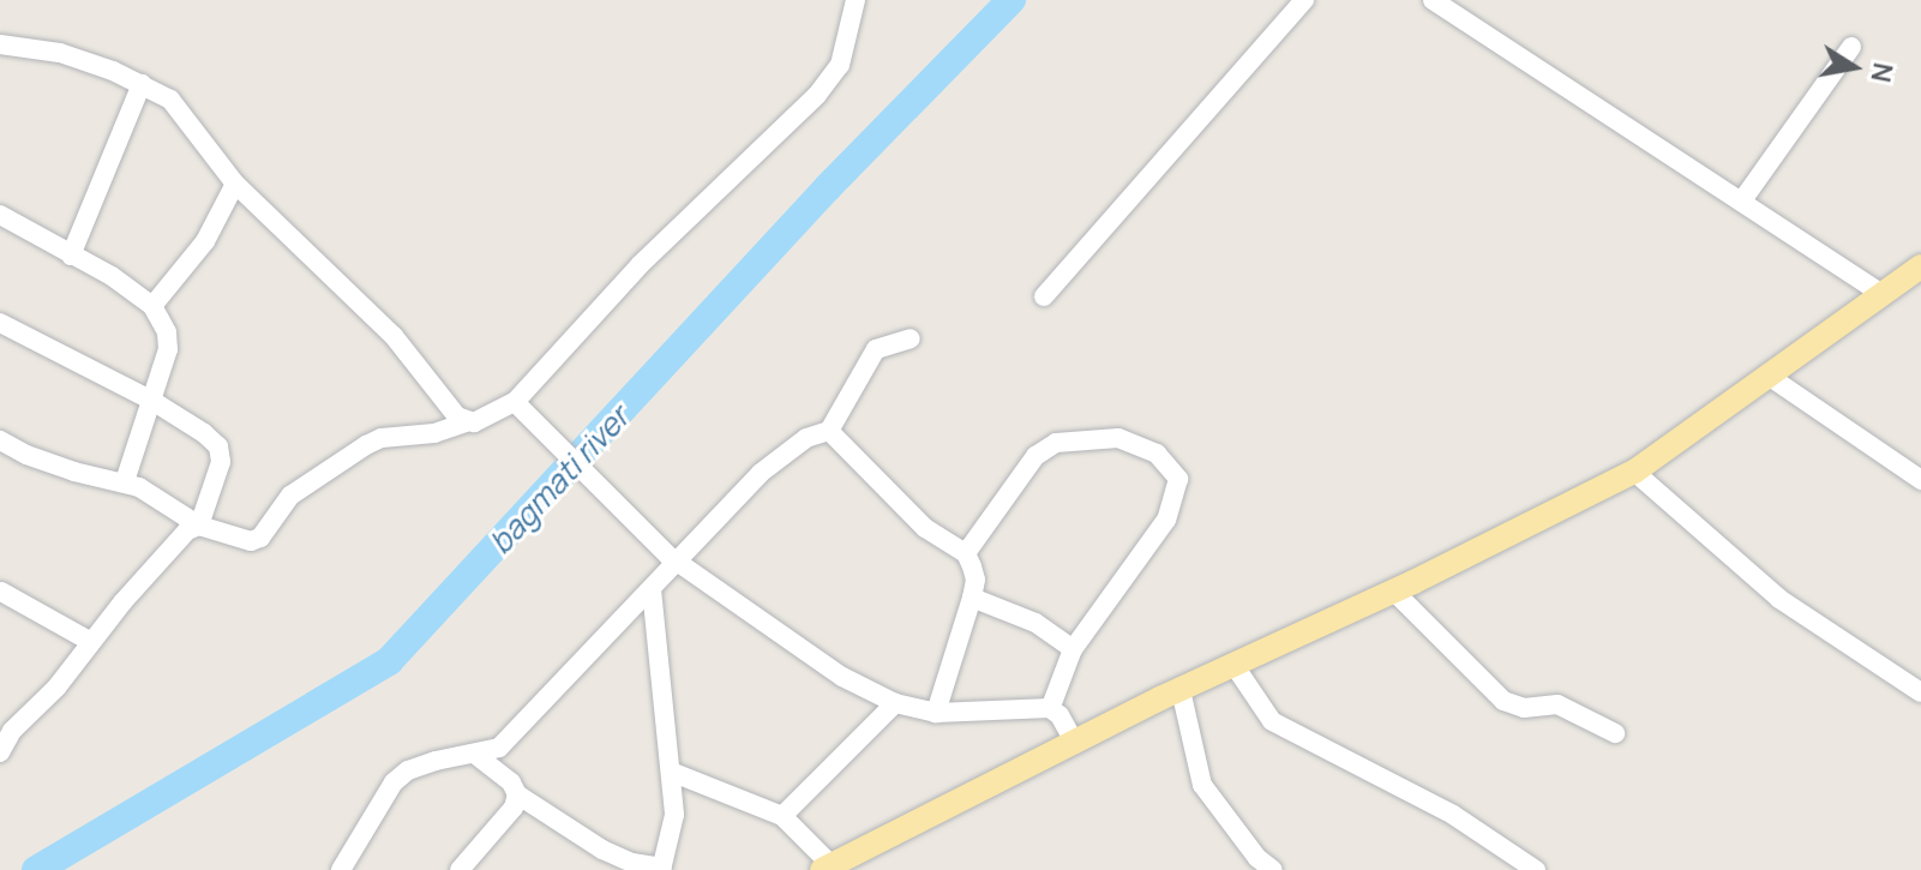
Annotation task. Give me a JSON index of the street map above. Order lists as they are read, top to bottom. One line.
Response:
{"water":["bagmati river"],"north":"right"}
